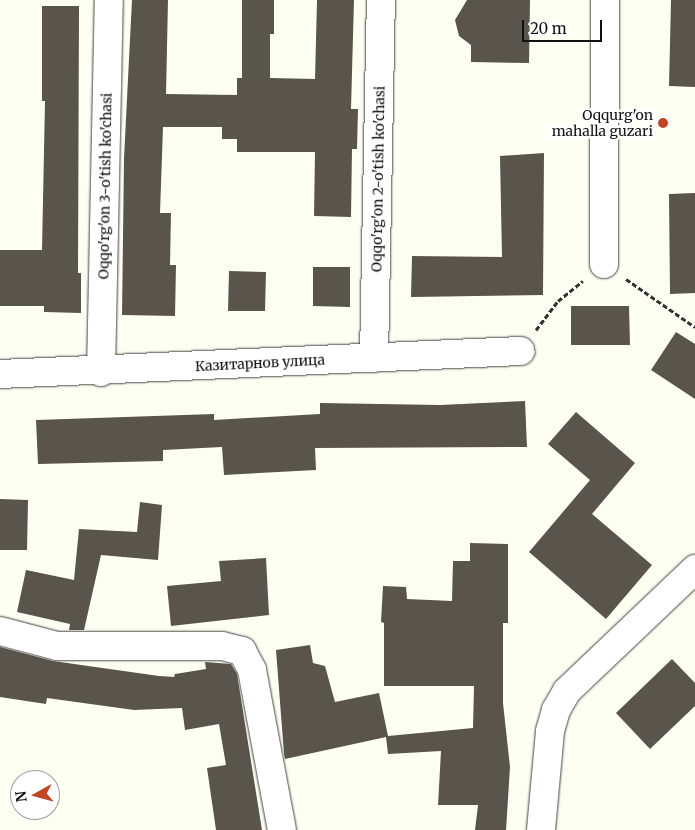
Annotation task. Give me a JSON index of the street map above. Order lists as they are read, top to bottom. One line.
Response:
{"streets":{"street":["Oqqo'rg'on 2-o'tish ko'chasi","Oqqo'rg'on 3-o'tish ko'chasi","Казитарнов улица"]},"crossings":[["Oqqo'rg'on 2-o'tish ko'chasi","Казитарнов улица"],["Oqqo'rg'on 3-o'tish ko'chasi","Казитарнов улица"]],"places":["Oqqurg'on mahalla guzari"],"scale_bar":"20 m","north":"left"}
